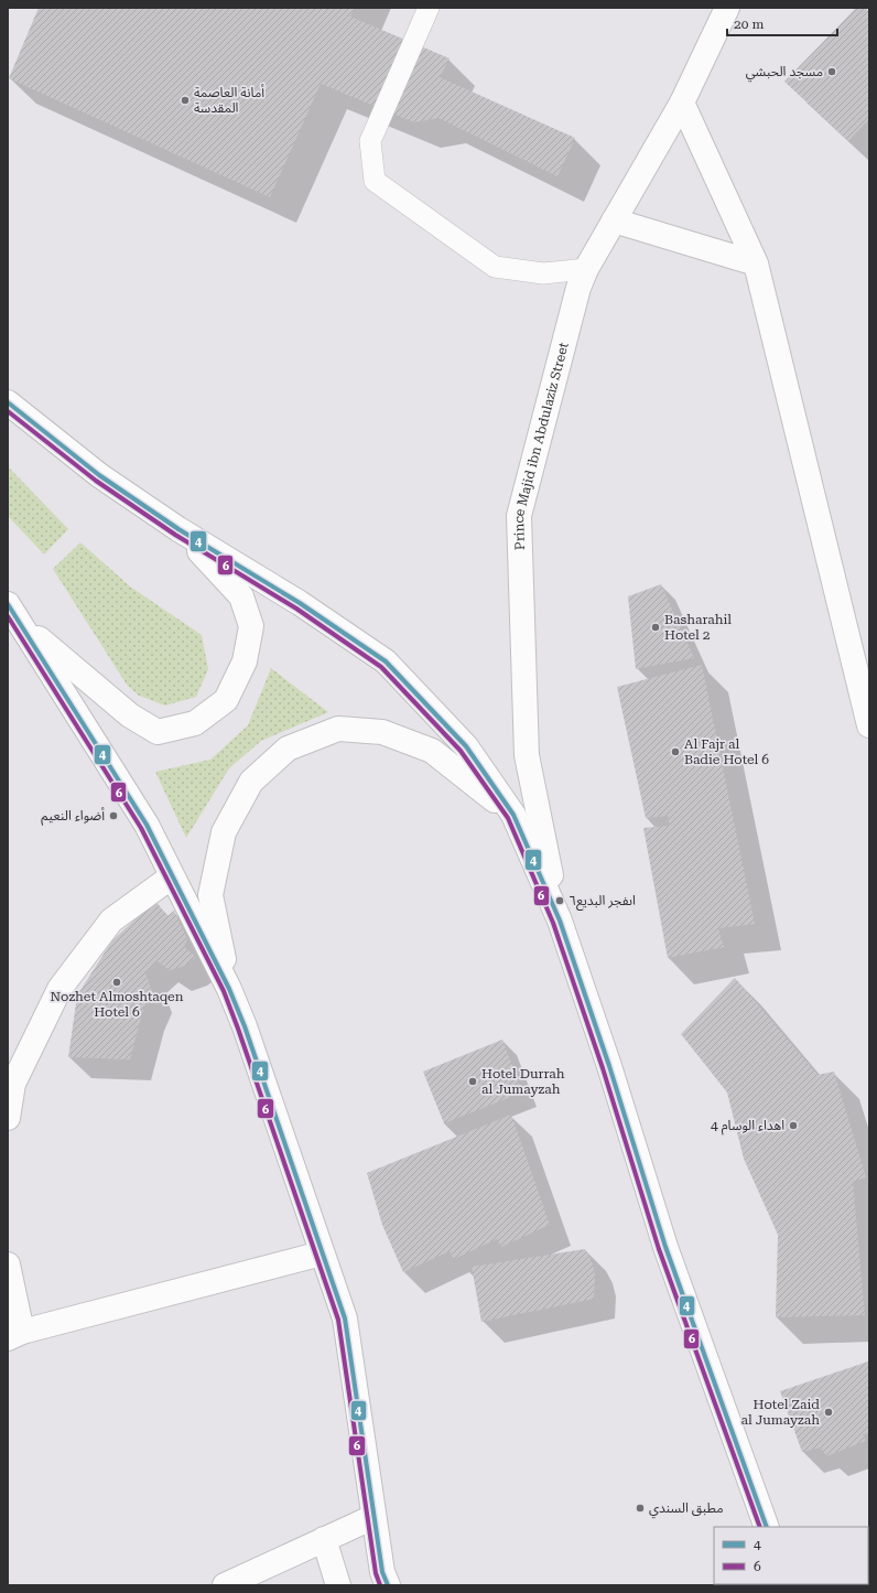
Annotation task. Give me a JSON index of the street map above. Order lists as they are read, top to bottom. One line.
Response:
{"streets":{"main road":["Prince Majid ibn Abdulaziz Street"]},"places":["مسجد الحبشي","أمانة العاصمة المقدسة","Basharahil Hotel 2","Al Fajr al Badie Hotel 6","أضواء النعيم","اىفجر البديع٦","Nozhet Almoshtaqen Hotel 6","Hotel Durrah al Jumayzah","اهداء الوسام 4","Hotel Zaid al Jumayzah","مطبق السندي"],"lines":["transit line 4","transit line 6"],"legend":["4","6"],"scale_bar":"20 m"}
